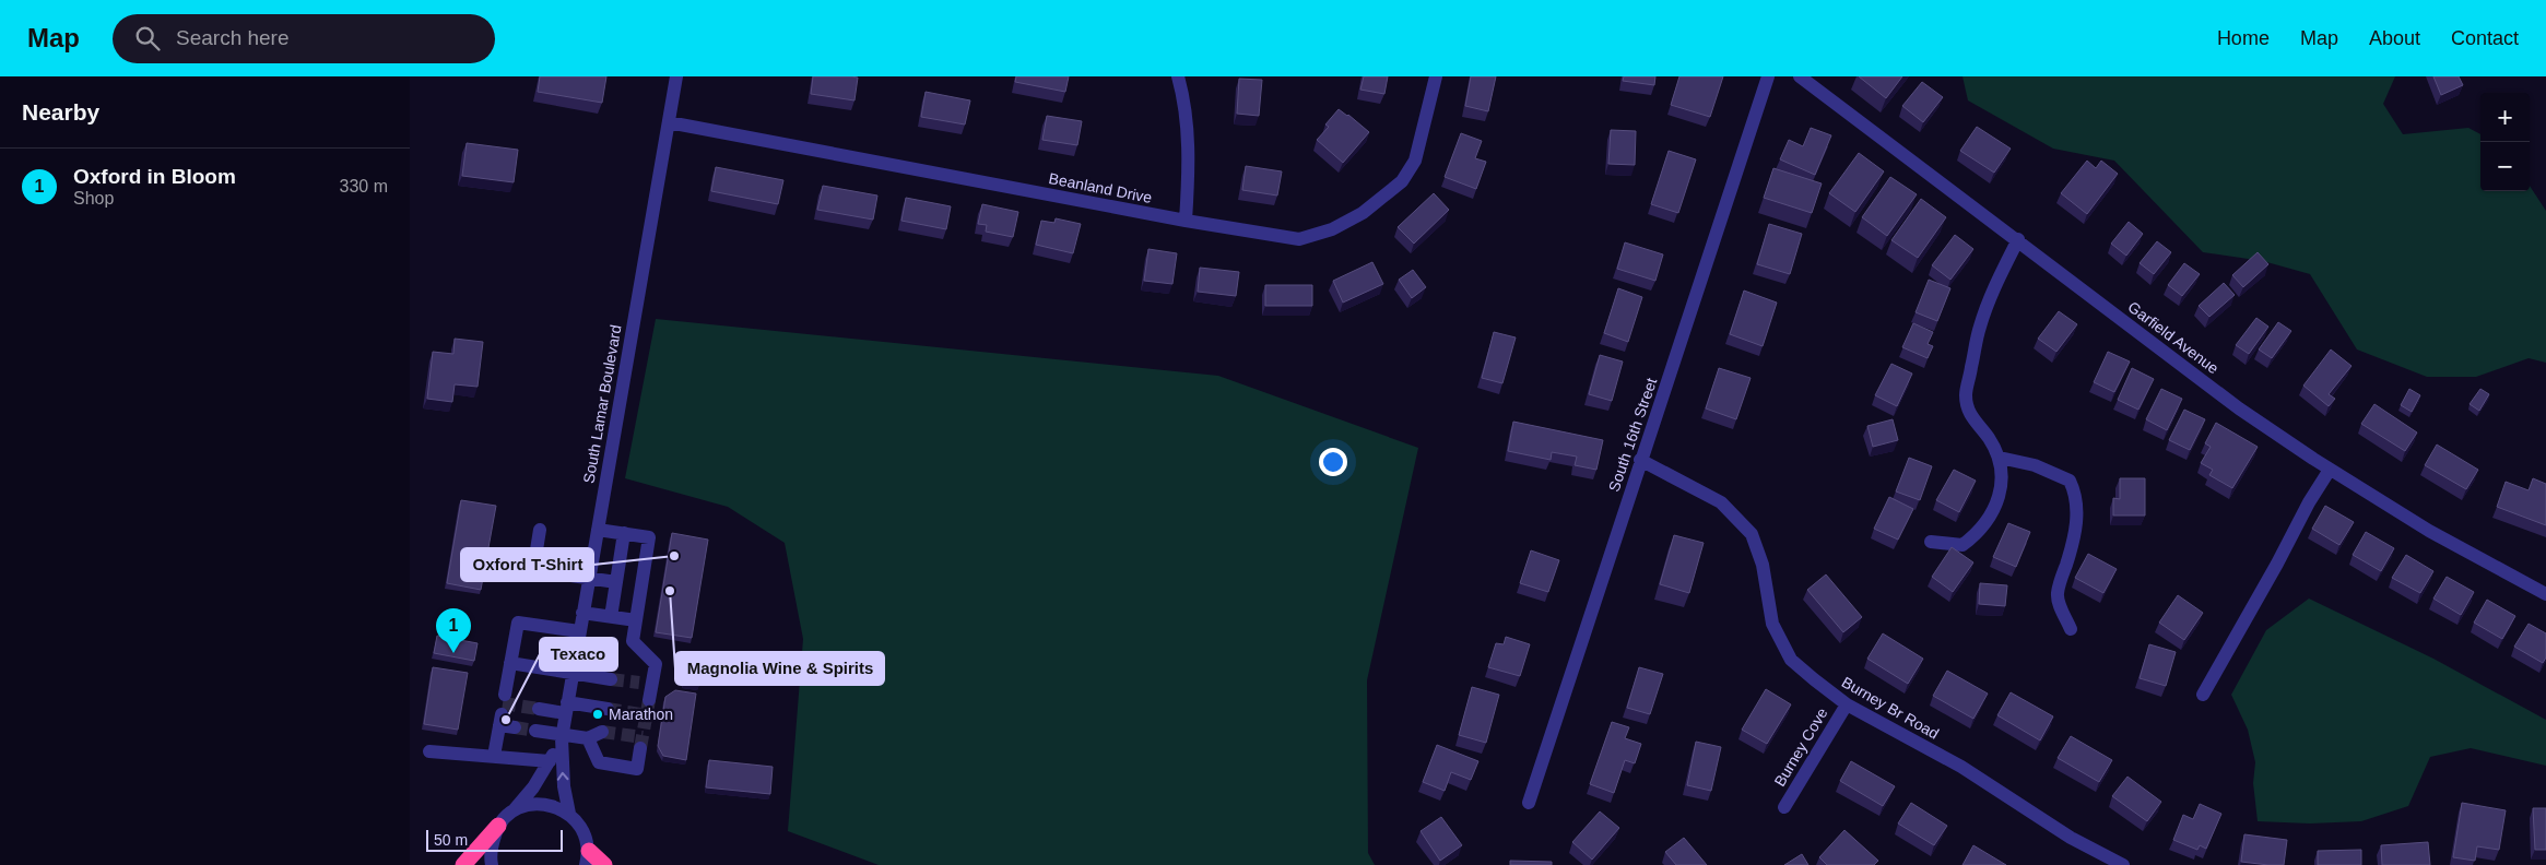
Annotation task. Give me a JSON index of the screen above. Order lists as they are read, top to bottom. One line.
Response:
{"streets":{"street":["Beanland Drive","Garfield Avenue","South Lamar Boulevard","South 16th Street","Burney Br Road","Burney Cove"]},"crossings":[["Beanland Drive","South Lamar Boulevard"],["South 16th Street","Burney Br Road"],["Burney Br Road","Burney Cove"]],"places":["Oxford T-Shirt","Magnolia Wine & Spirits","Marathon","Texaco"],"scale_bar":"50 m","page":{"header":"Map","search":"Search here","nav":["Home","Map","About","Contact"],"heading":"Nearby","map_buttons":["+","−"],"list":[{"mark":"1","name":"Oxford in Bloom","note":"Shop","value":"330 m"}],"pins":"1","scale":"50 m"}}
